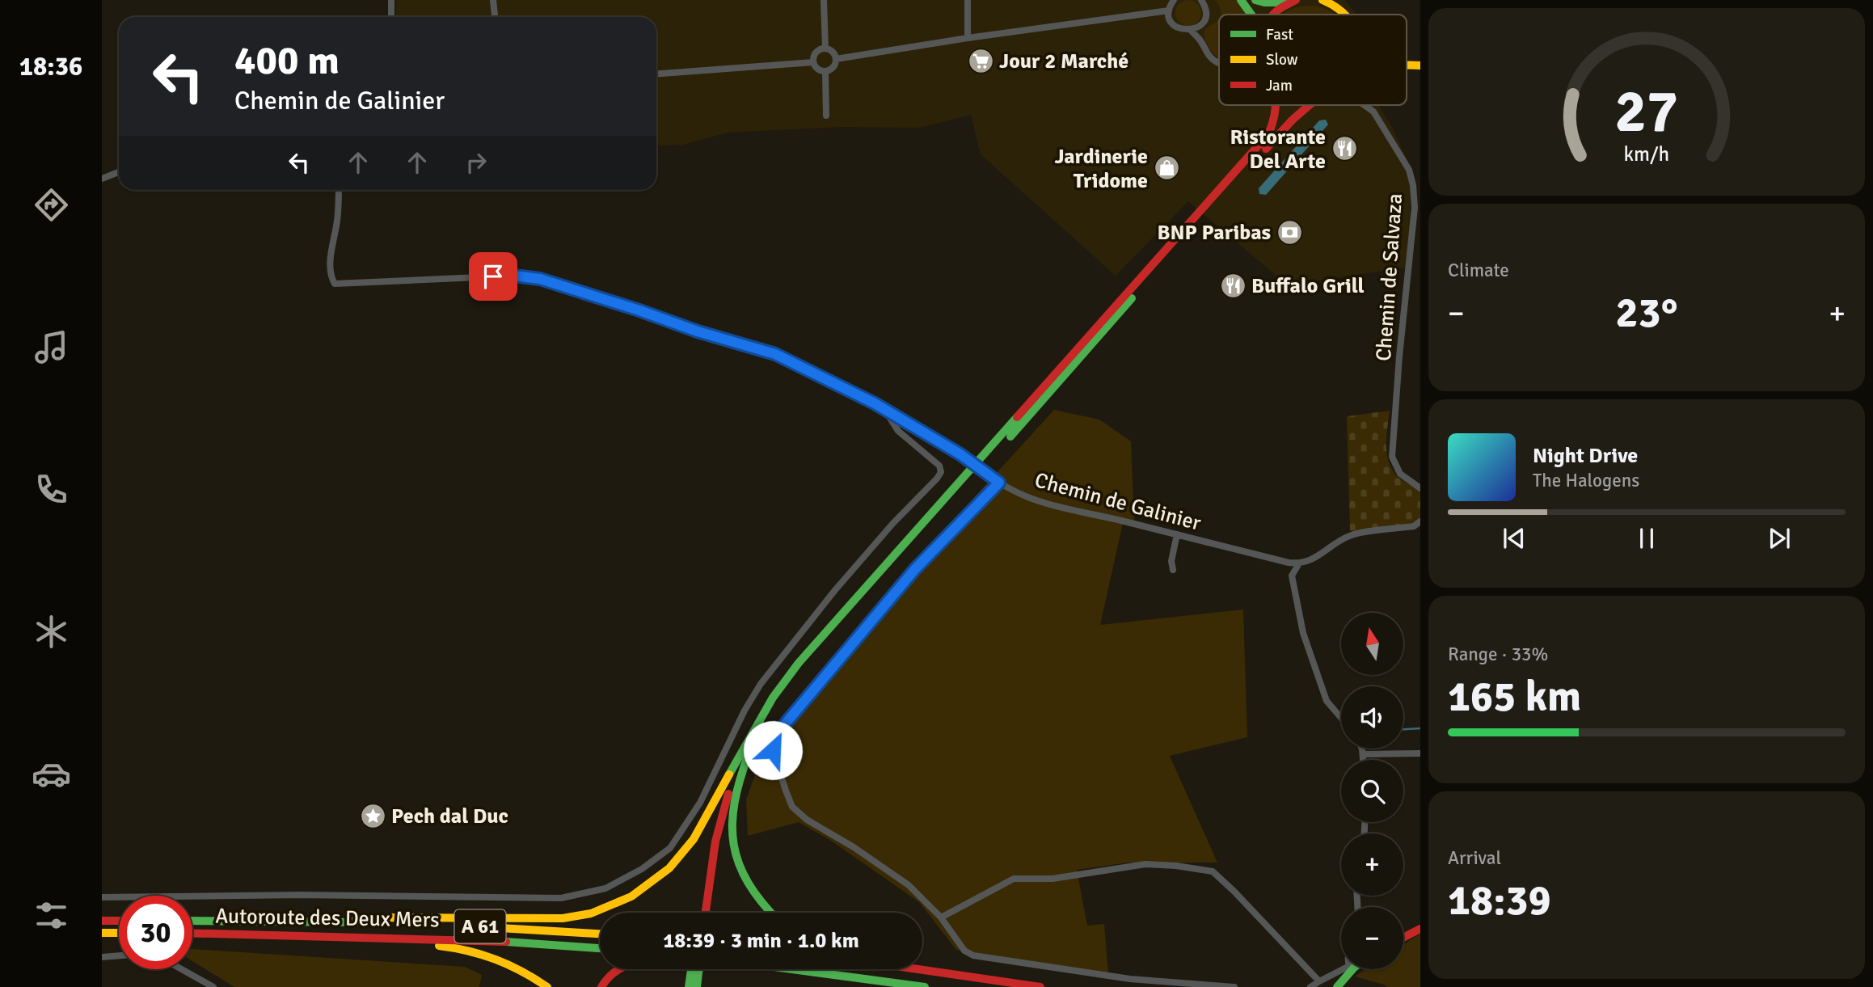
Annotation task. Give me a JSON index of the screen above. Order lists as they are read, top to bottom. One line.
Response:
{"streets":{"main road":["Autoroute des Deux Mers","A 61"],"street":["Chemin de Salvaza","Chemin de Galinier"]},"places":{"supermarket":["Jour 2 Marché"],"restaurant":["Ristorante Del Arte","Buffalo Grill"],"shop":["Jardinerie Tridome"],"bank":["BNP Paribas"],"place":["Pech dal Duc"]},"legend":["Fast","Slow","Jam"],"north":"top","page":{"tabs":"18:36","turn":["400 m","Chemin de Galinier"],"tile":["Climate",["Range · 33%","165 km"],["Arrival","18:39"]],"heat":["−","23°","+"],"song":["Night Drive","The Halogens"],"map_buttons":["+","−"],"limit":"30","trip":"18:39 · 3 min · 1.0 km","gauge":["27","km/h"]}}
